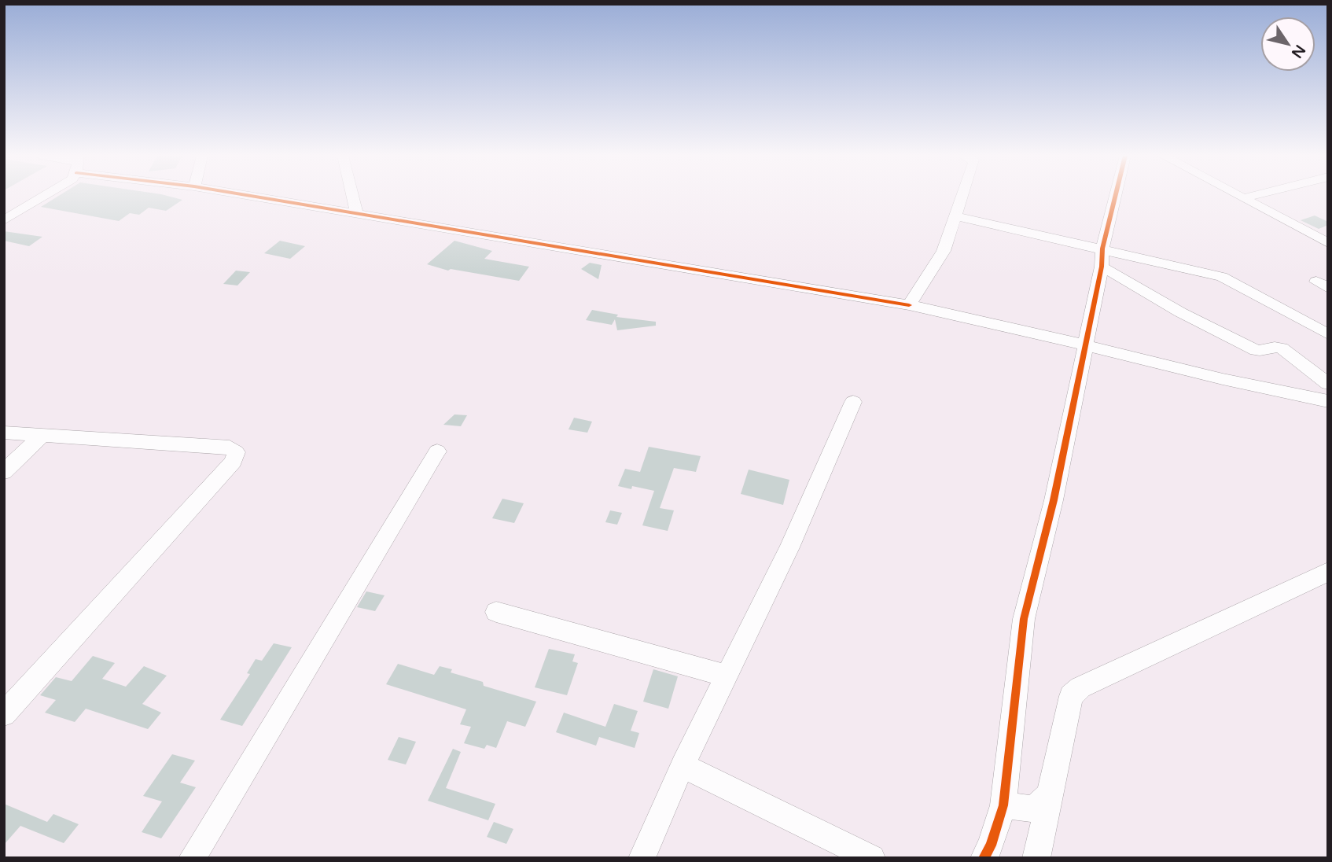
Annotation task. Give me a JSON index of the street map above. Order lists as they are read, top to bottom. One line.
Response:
{"north":"bottom right"}
